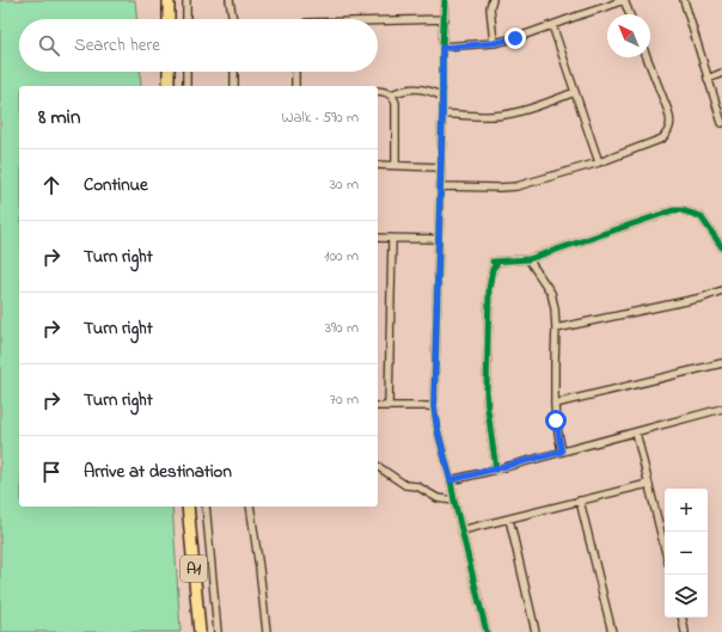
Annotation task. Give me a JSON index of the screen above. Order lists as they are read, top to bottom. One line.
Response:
{"streets":{"highway":["A1"]},"north":"top left","page":{"search":"Search here","heading":["8 min","Walk · 590 m"],"list":[["Continue","30 m"],["Turn right","100 m"],["Turn right","390 m"],["Turn right","70 m"],"Arrive at destination"],"map_buttons":["+","−"]}}
